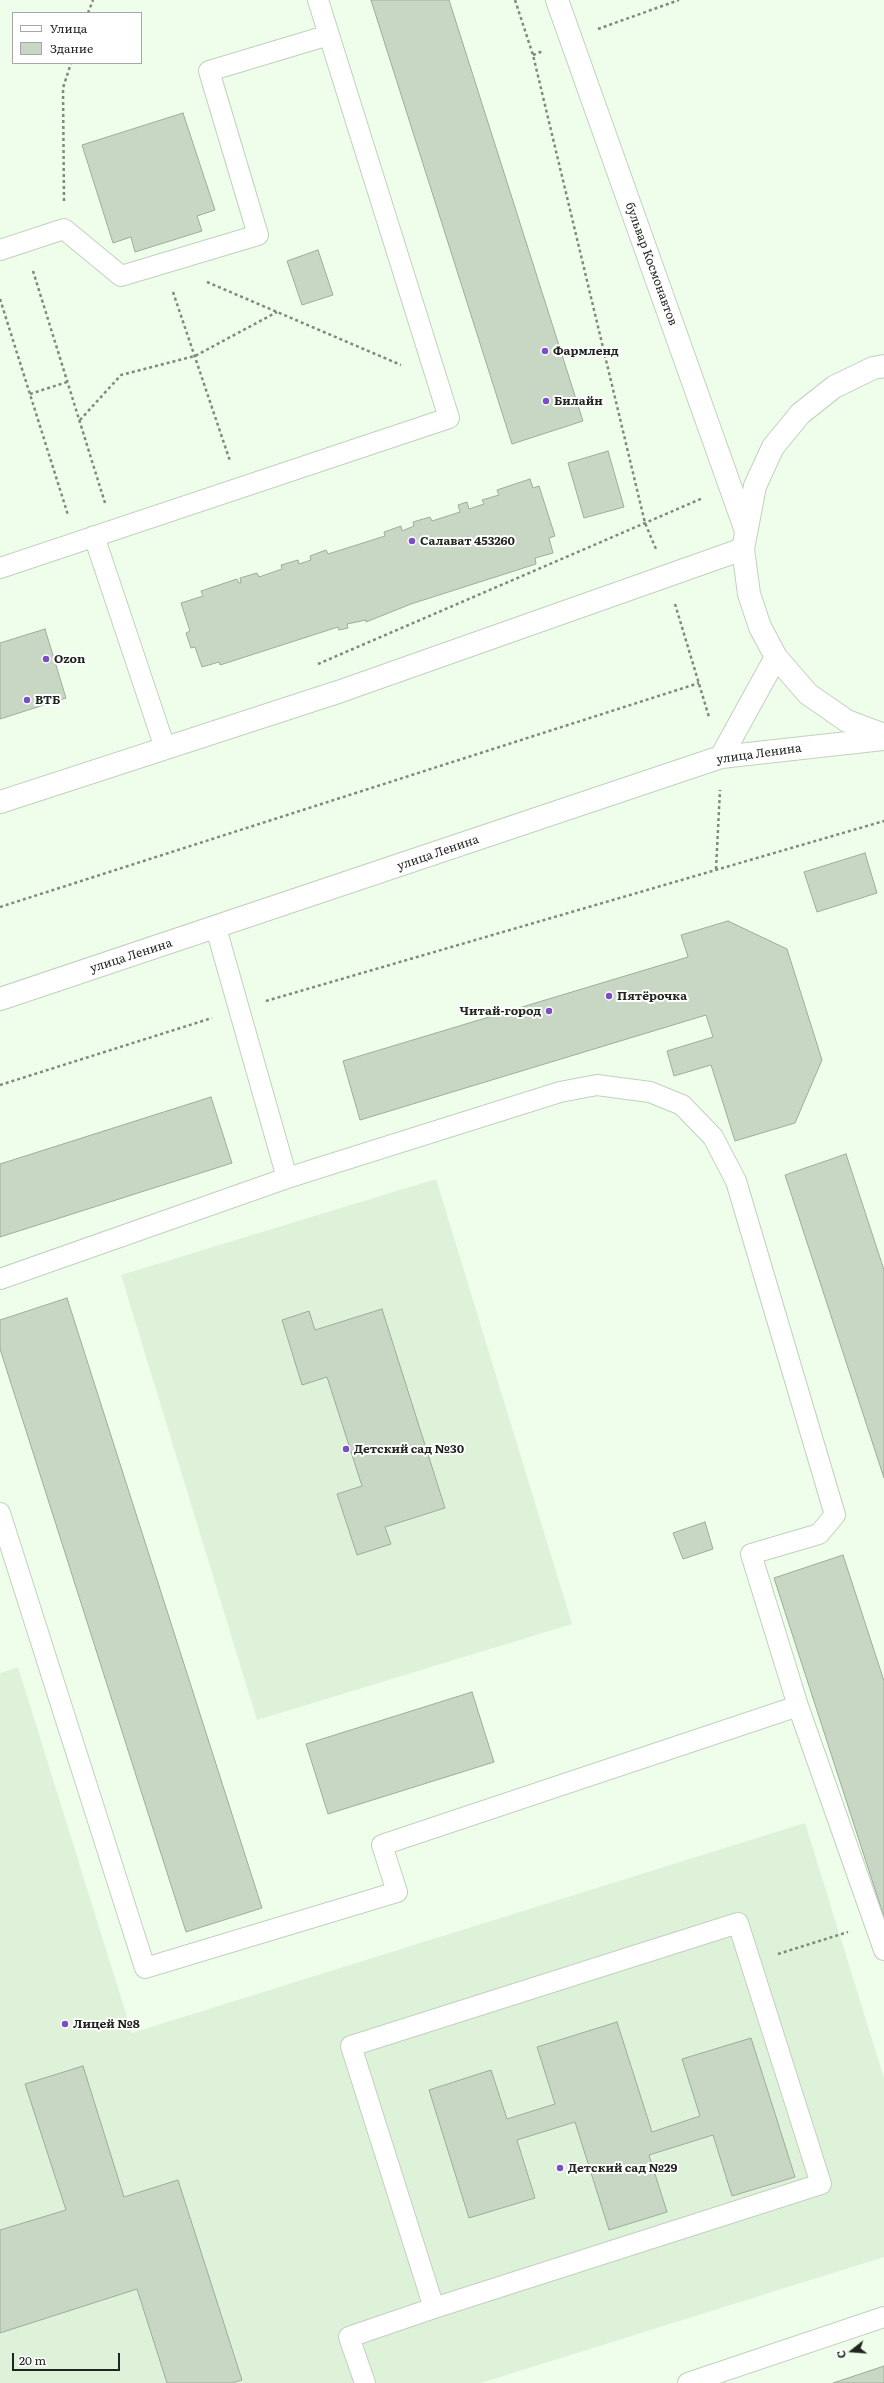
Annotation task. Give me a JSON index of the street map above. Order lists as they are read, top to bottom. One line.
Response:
{"streets":{"street":["бульвар Космонавтов","улица Ленина"]},"places":["Фармленд","Билайн","Салават 453260","Ozon","ВТБ","Пятёрочка","Читай-город","Детский сад №30","Лицей №8","Детский сад №29"],"legend":["Улица","Здание"],"scale_bar":"20 m","north":"left"}
